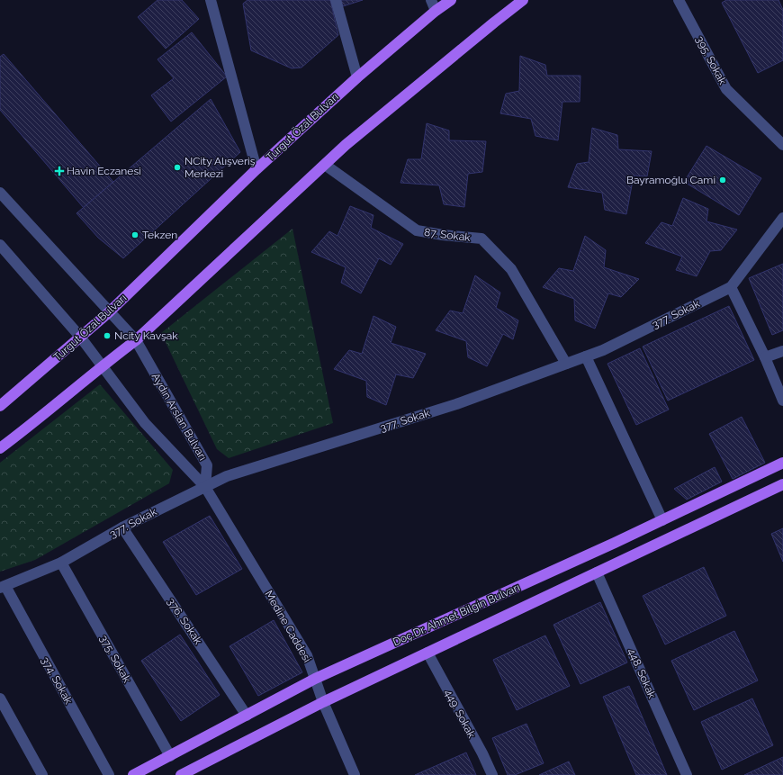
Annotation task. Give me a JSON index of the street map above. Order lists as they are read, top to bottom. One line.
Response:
{"streets":{"main road":["Turgut Özal Bulvarı","Doç.Dr. Ahmet Bilgin Bulvarı"],"street":["395. Sokak","87. Sokak","377. Sokak","Aydın Arslan Bulvarı","376. Sokak","Medine Caddesi","375. Sokak","448. Sokak","374. Sokak","449. Sokak"]},"crossings":[["Turgut Özal Bulvarı","Aydın Arslan Bulvarı"],["87. Sokak","377. Sokak"],["377. Sokak","Aydın Arslan Bulvarı"],["377. Sokak","376. Sokak"],["377. Sokak","Medine Caddesi"],["377. Sokak","375. Sokak"],["377. Sokak","374. Sokak"],["Aydın Arslan Bulvarı","Medine Caddesi"],["Doç.Dr. Ahmet Bilgin Bulvarı","376. Sokak"],["Doç.Dr. Ahmet Bilgin Bulvarı","Medine Caddesi"],["Doç.Dr. Ahmet Bilgin Bulvarı","375. Sokak"],["Doç.Dr. Ahmet Bilgin Bulvarı","448. Sokak"],["Doç.Dr. Ahmet Bilgin Bulvarı","449. Sokak"]],"places":{"other":["NCity Alışveriş Merkezi","Bayramoğlu Cami","Tekzen","Ncity Kavşak"],"health":["Havin Eczanesi"]}}
